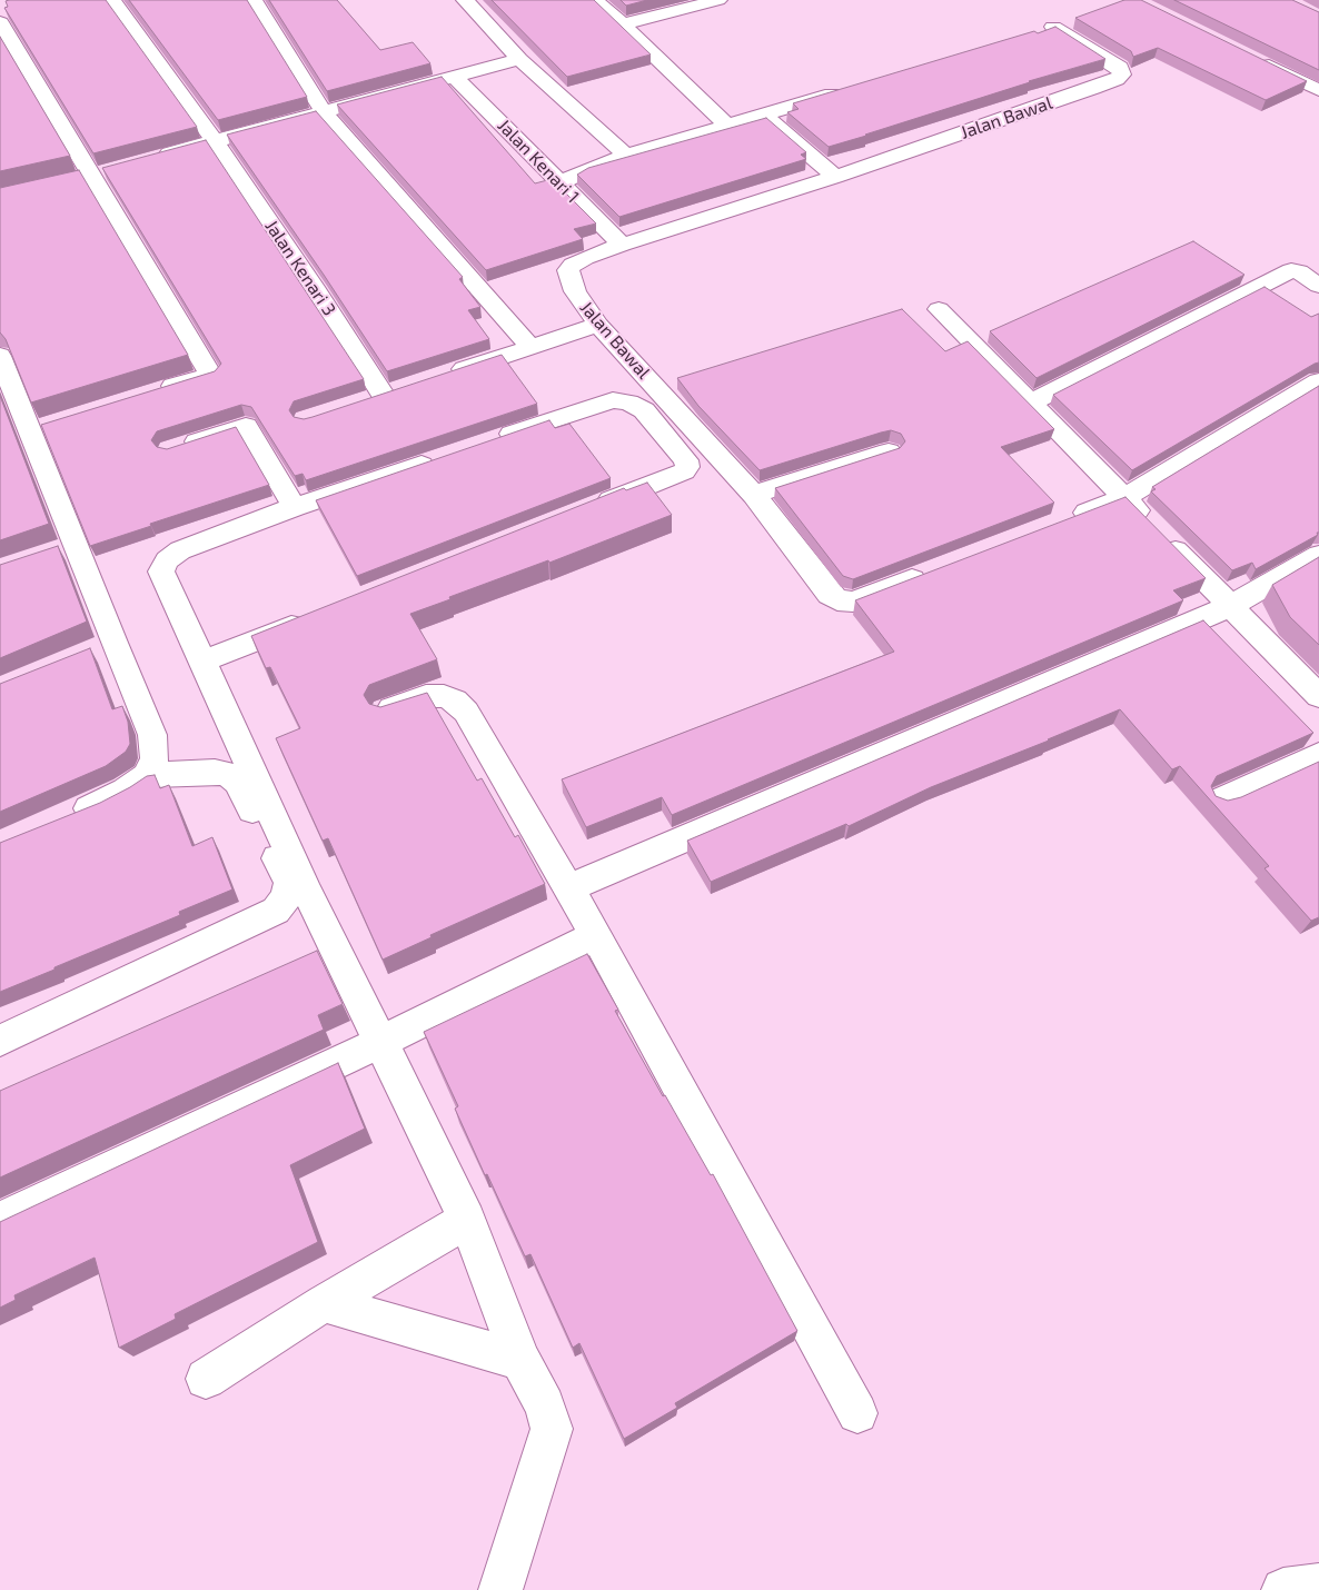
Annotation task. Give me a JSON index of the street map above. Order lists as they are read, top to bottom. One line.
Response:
{"streets":{"street":["Jalan Bawal","Jalan Kenari 1","Jalan Kenari 3"]},"crossings":[["Jalan Bawal","Jalan Kenari 1"]]}
